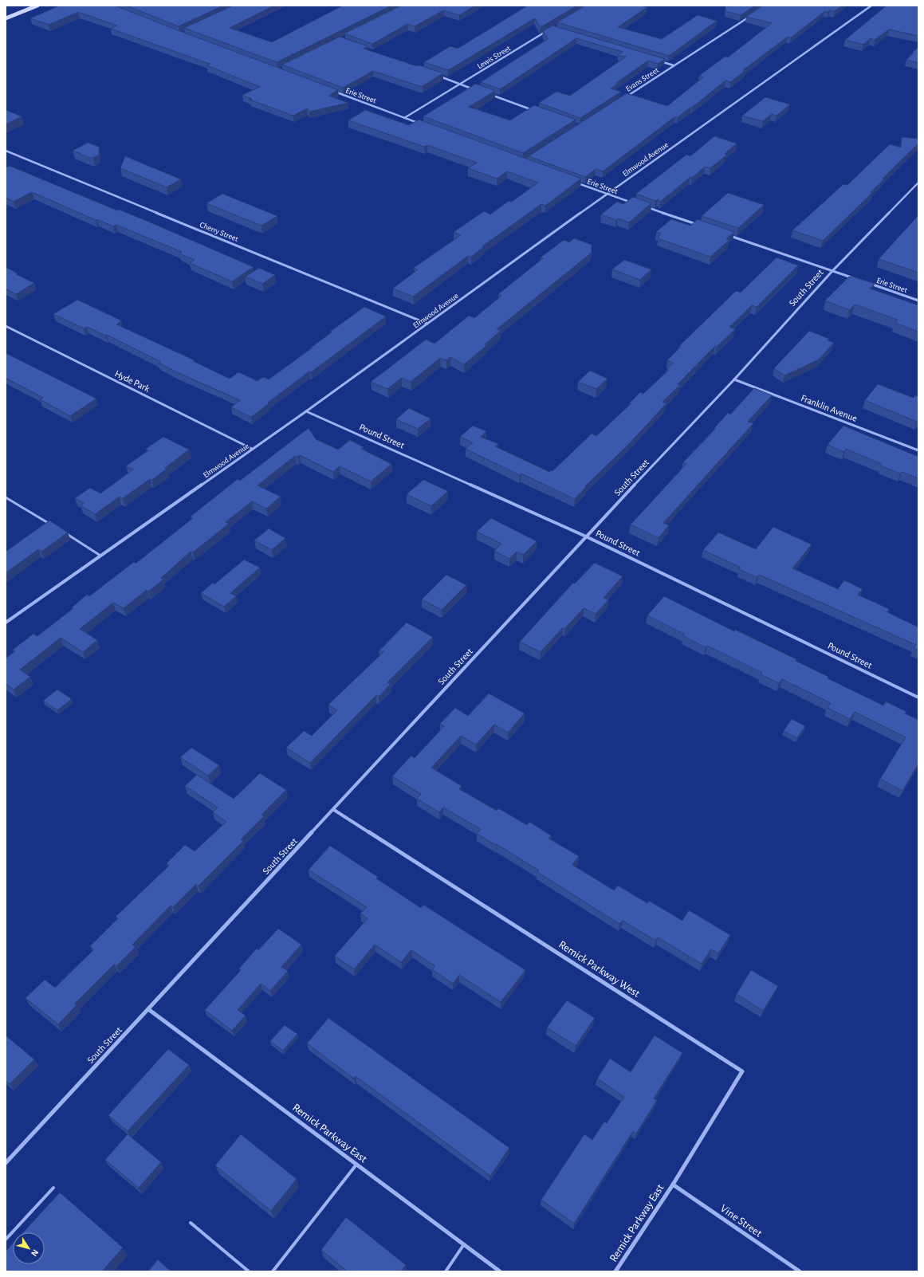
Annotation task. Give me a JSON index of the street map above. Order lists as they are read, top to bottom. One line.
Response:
{"streets":{"street":["Lewis Street","Evans Street","Erie Street","Elmwood Avenue","Cherry Street","South Street","Hyde Park","Franklin Avenue","Pound Street","Remick Parkway West","Remick Parkway East","Vine Street"]},"crossings":[["Lewis Street","Erie Street"],["Erie Street","Elmwood Avenue"],["Elmwood Avenue","Cherry Street"],["Elmwood Avenue","Hyde Park"],["Elmwood Avenue","Pound Street"],["South Street","Franklin Avenue"],["South Street","Pound Street"],["South Street","Remick Parkway West"],["South Street","Remick Parkway East"],["Remick Parkway West","Remick Parkway East"],["Remick Parkway West","Vine Street"],["Remick Parkway East","Vine Street"]],"north":"bottom right"}
